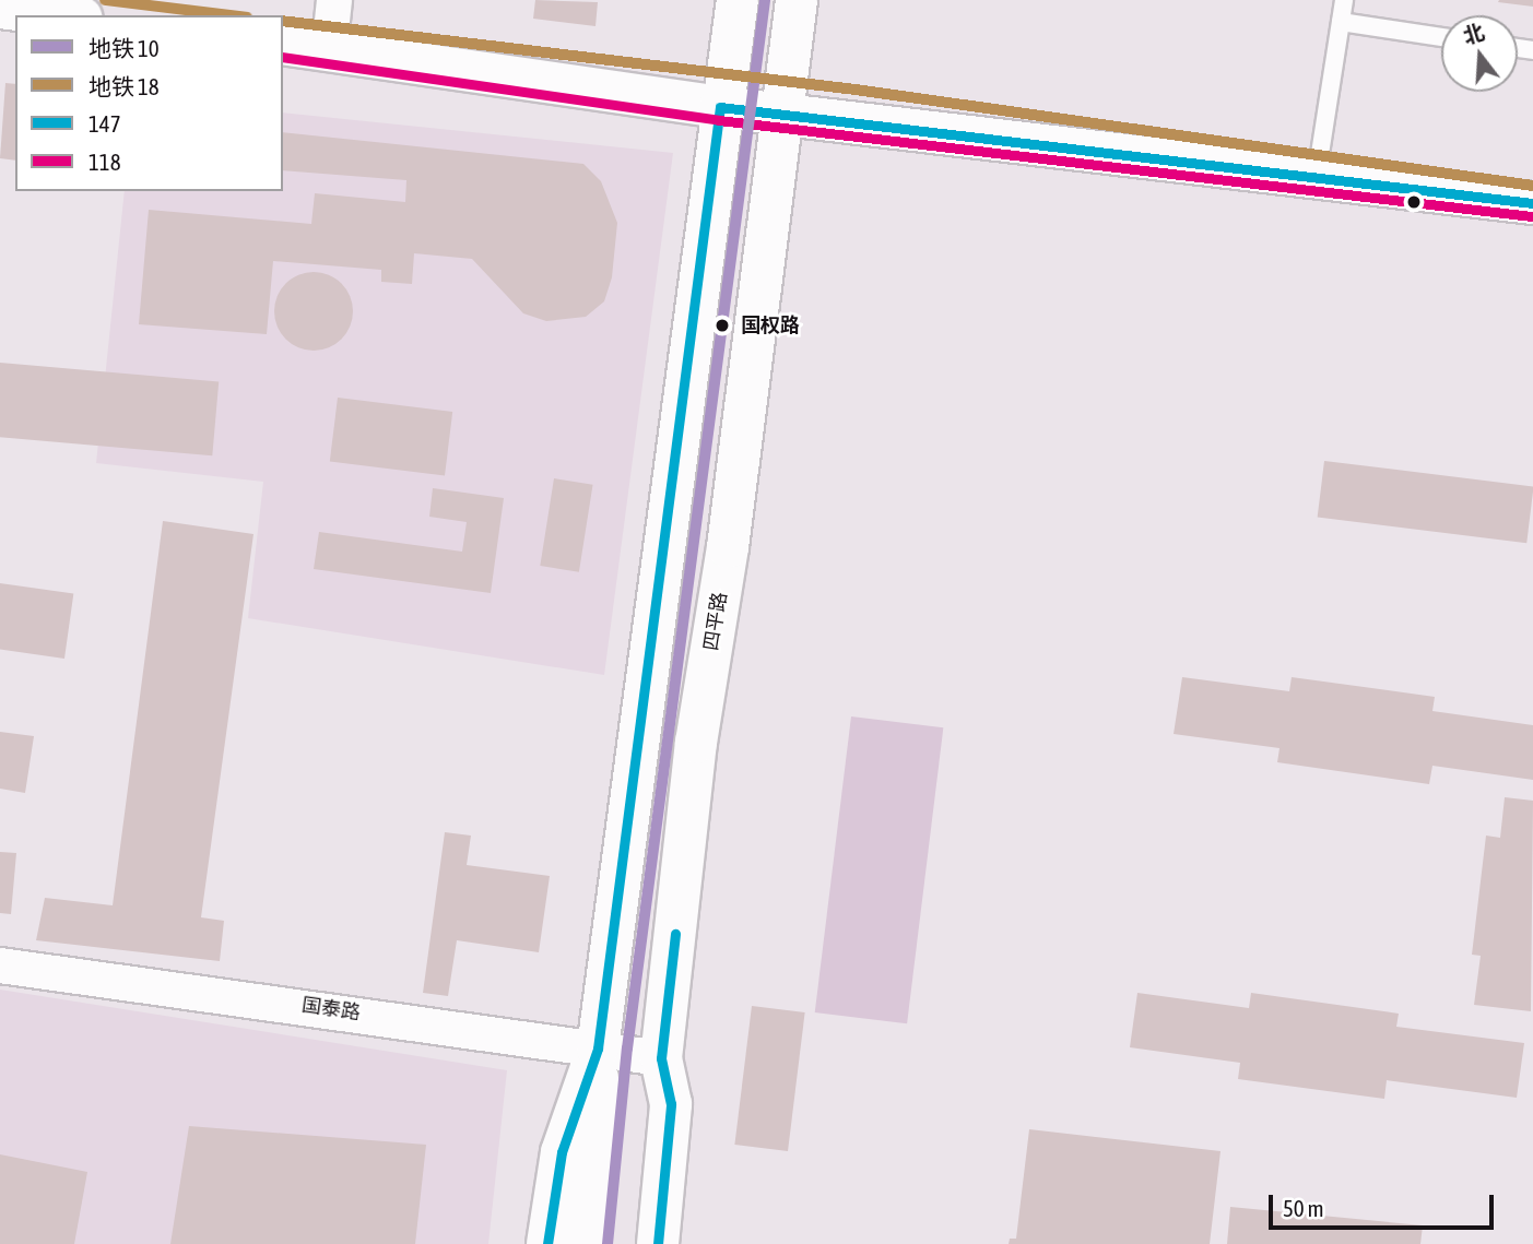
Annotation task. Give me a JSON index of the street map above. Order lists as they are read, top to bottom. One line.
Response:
{"streets":{"main road":["四平路"],"street":["国泰路"]},"crossings":[["四平路","国泰路"]],"places":["国权路"],"lines":["metro line 10","metro line 18","transit line 118","transit line 147"],"legend":["地铁 10","地铁 18","147","118"],"scale_bar":"50 m","north":"top"}
